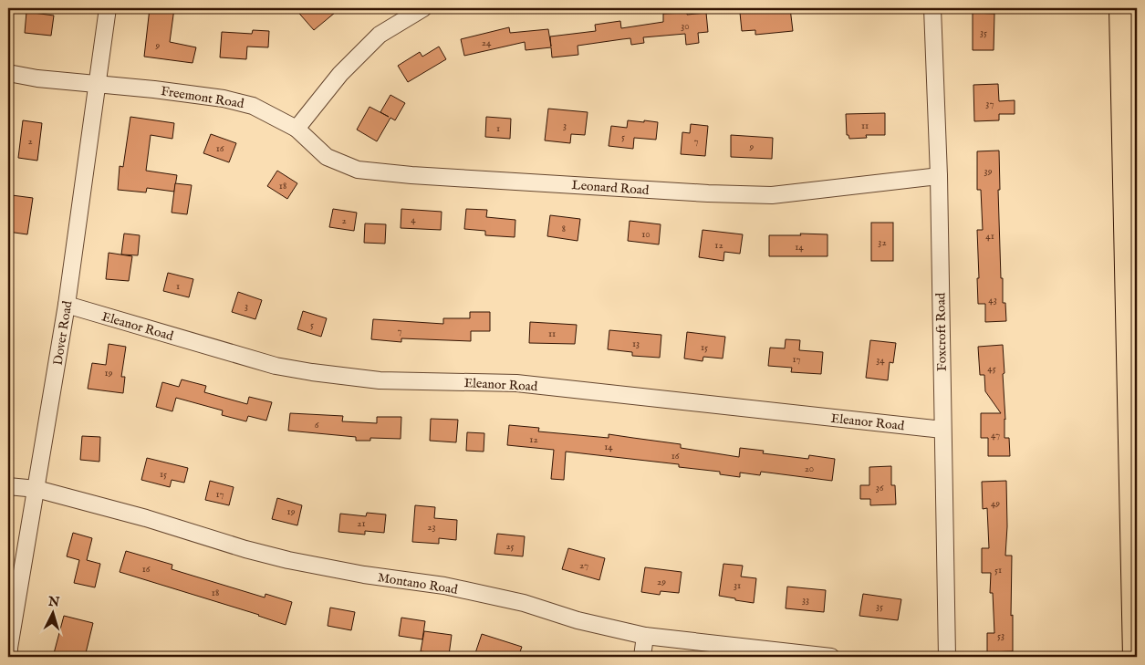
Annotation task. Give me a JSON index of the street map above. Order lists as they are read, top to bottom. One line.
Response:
{"streets":{"street":["Freemont Road","Leonard Road","Eleanor Road","Foxcroft Road","Dover Road","Montano Road"]},"crossings":[["Freemont Road","Leonard Road"],["Freemont Road","Dover Road"],["Leonard Road","Foxcroft Road"],["Eleanor Road","Foxcroft Road"],["Eleanor Road","Dover Road"],["Dover Road","Montano Road"]],"house_numbers":["30","35","24","9","37","3","11","1","5","2","7","9","16","39","18","4","2","8","10","41","32","12","14","1","43","3","5","7","11","13","15","17","34","45","19","6","47","12","14","16","20","15","36","17","49","19","21","23","25","27","16","51","29","31","18","33","35","53"],"north":"top"}
